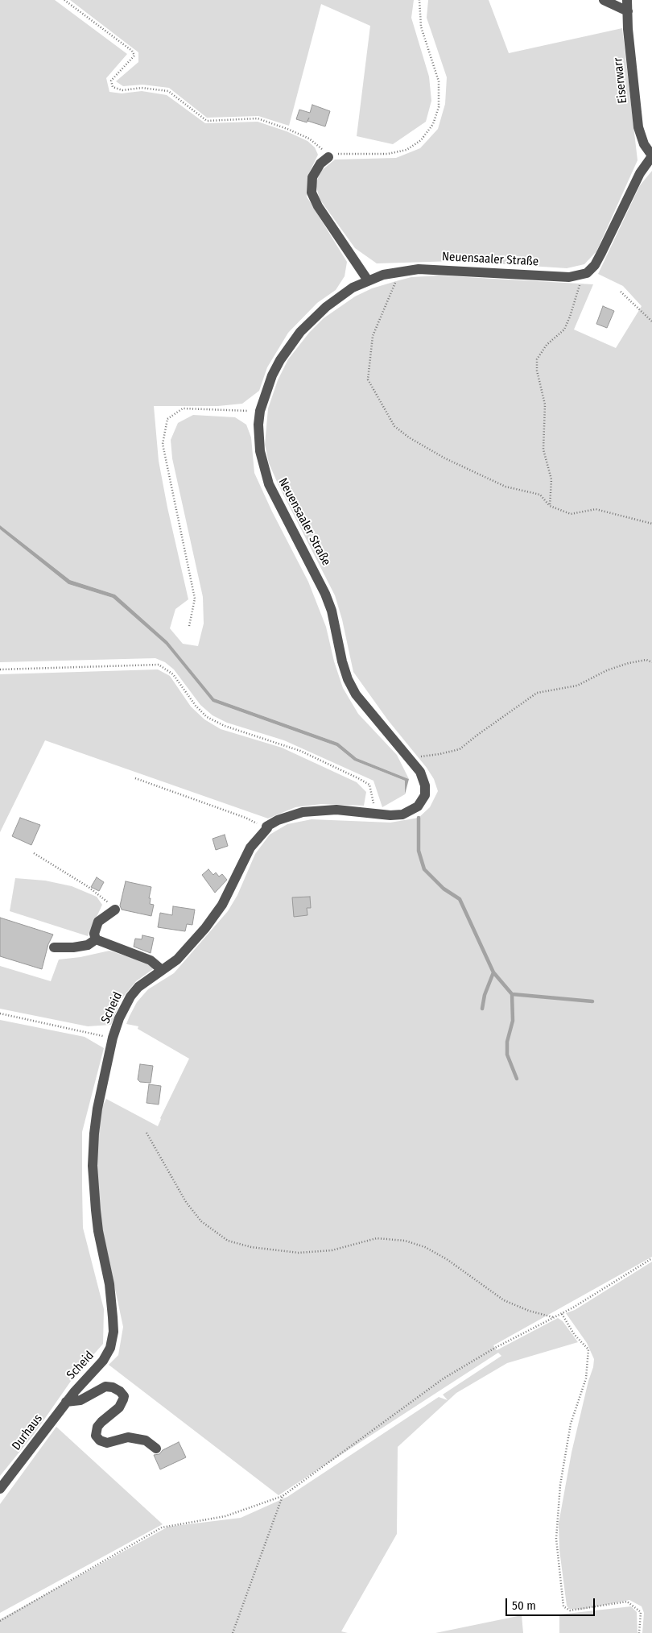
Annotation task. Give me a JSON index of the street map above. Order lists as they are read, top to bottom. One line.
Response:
{"streets":{"street":["Eiserwarr","Neuensaaler Straße","Scheid","Durhaus"]},"crossings":[["Neuensaaler Straße","Scheid"],["Scheid","Durhaus"]],"scale_bar":"50 m"}
